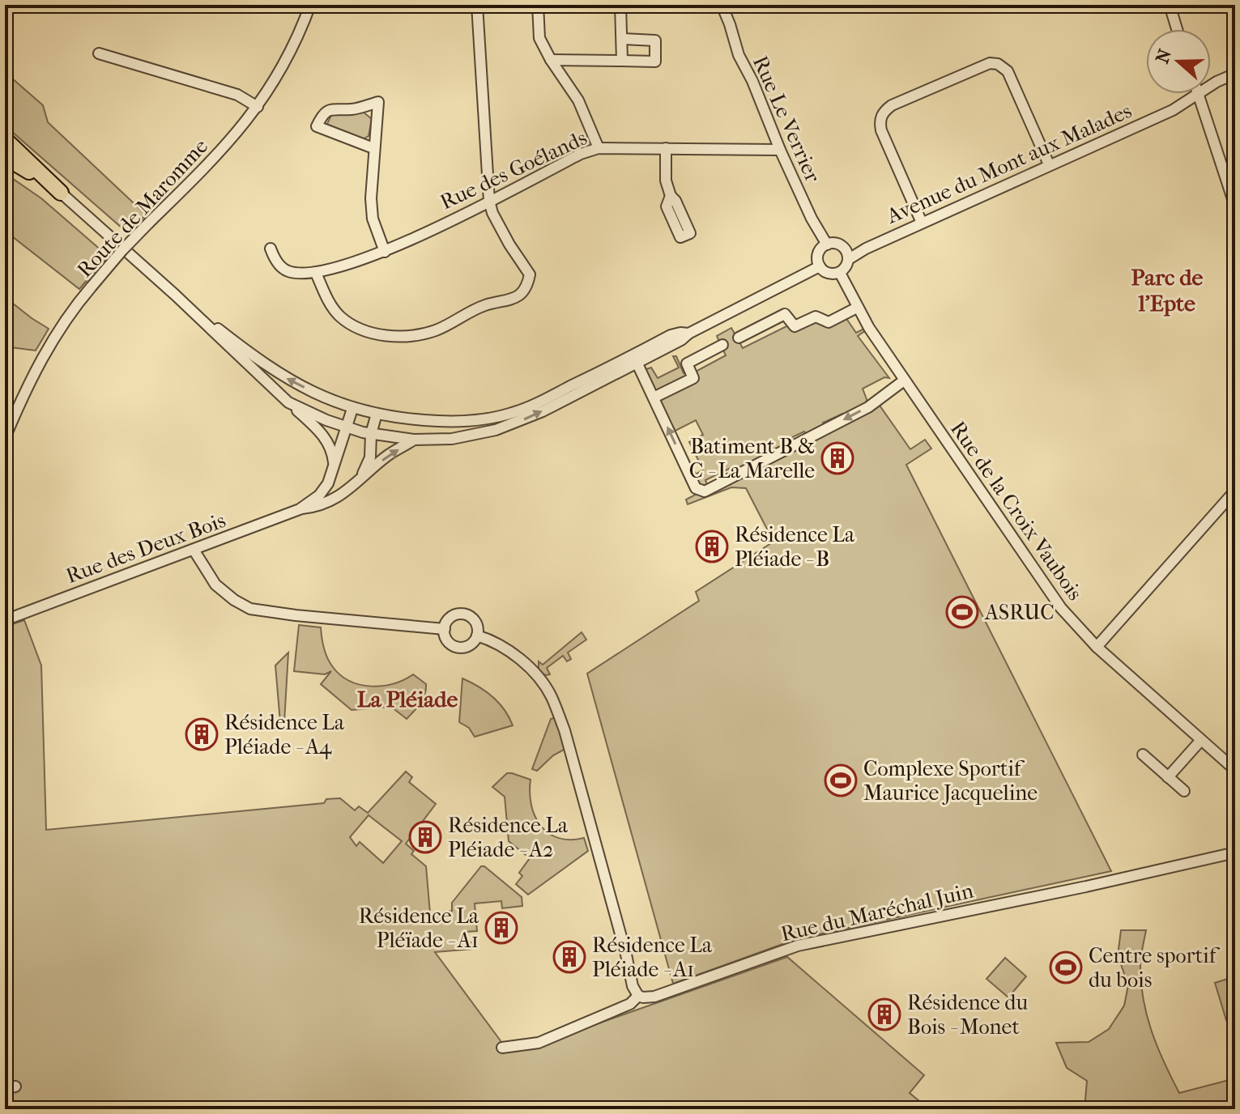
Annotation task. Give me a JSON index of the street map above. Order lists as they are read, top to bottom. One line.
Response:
{"streets":{"street":["Rue Le Verrier","Avenue du Mont aux Malades","Rue des Goélands","Route de Maromme","Rue de la Croix Vaubois","Rue des Deux Bois","Rue du Maréchal Juin"]},"crossings":[["Rue Le Verrier","Avenue du Mont aux Malades"],["Rue Le Verrier","Rue des Goélands"],["Rue Le Verrier","Rue de la Croix Vaubois"],["Avenue du Mont aux Malades","Rue de la Croix Vaubois"]],"districts":["Parc de l'Epte","La Pléiade"],"places":{"building":["Batiment B & C - La Marelle","Résidence La Pléiade - B","Résidence La Pléiade - A4","Résidence La Pléiade - A2","Résidence La Pléïade - A1","Résidence La Pléiade - A1","Résidence du Bois - Monet"],"sports":["ASRUC","Complexe Sportif Maurice Jacqueline","Centre sportif du bois"]},"north":"left"}
